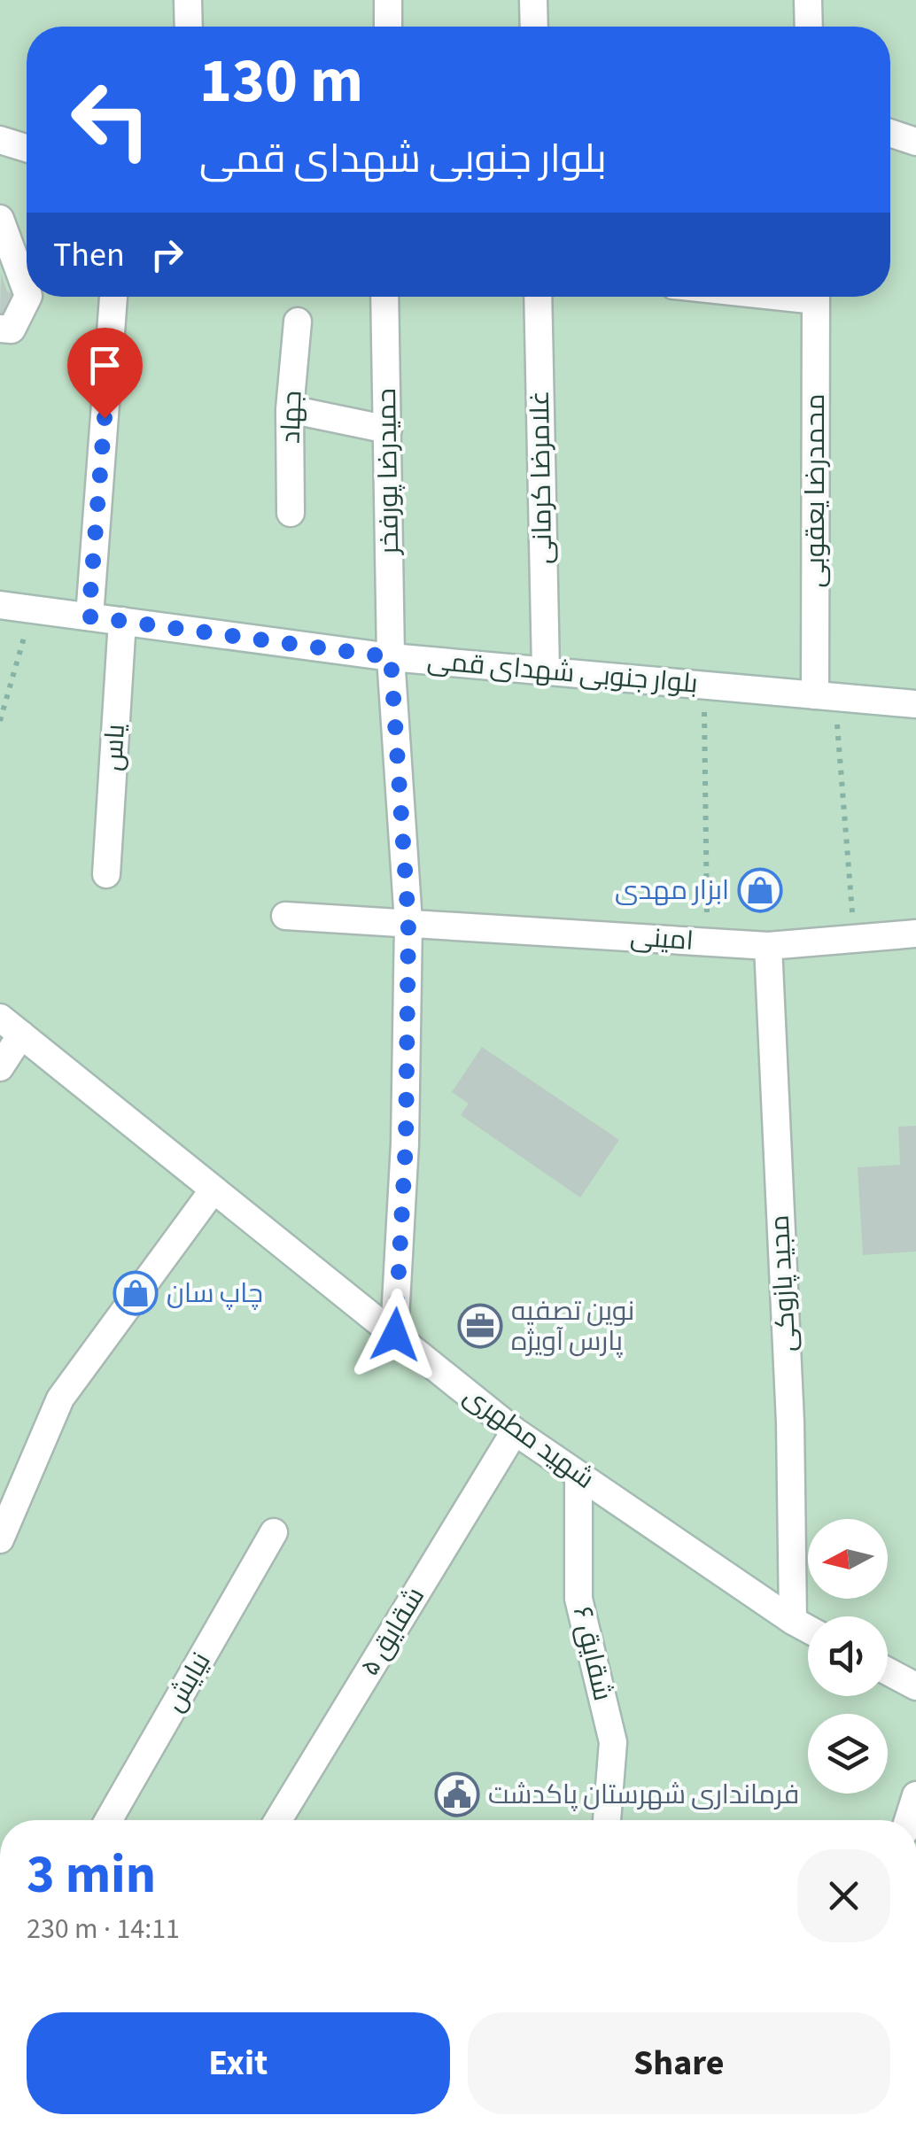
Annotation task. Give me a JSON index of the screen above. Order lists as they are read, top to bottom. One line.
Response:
{"streets":{"street":["جهاد","حمیدرضا پورفخر","غلامرضا کرمانی","محمدرضا یعقوبی","بلوار جنوبی شهدای قمی","یاس","امینی","مجید پازوکی","شهید مطهری","شقایق ۵","شقایق ۶","نیایش"]},"crossings":[["حمیدرضا پورفخر","بلوار جنوبی شهدای قمی"],["حمیدرضا پورفخر","امینی"],["حمیدرضا پورفخر","شهید مطهری"],["غلامرضا کرمانی","بلوار جنوبی شهدای قمی"],["محمدرضا یعقوبی","بلوار جنوبی شهدای قمی"],["بلوار جنوبی شهدای قمی","یاس"],["امینی","مجید پازوکی"],["مجید پازوکی","شهید مطهری"],["شهید مطهری","شقایق ۵"],["شهید مطهری","شقایق ۶"]],"places":{"shop":["ابزار مهدی","چاپ سان"],"office":["نوین تصفیه پارس آویژه"],"public building":["فرمانداری شهرستان پاکدشت"]},"north":"left","page":{"turn":["130 m","بلوار جنوبی شهدای قمی"],"then":"Then","heading":["3 min","230 m · 14:11"],"buttons":["Exit","Share"]}}
